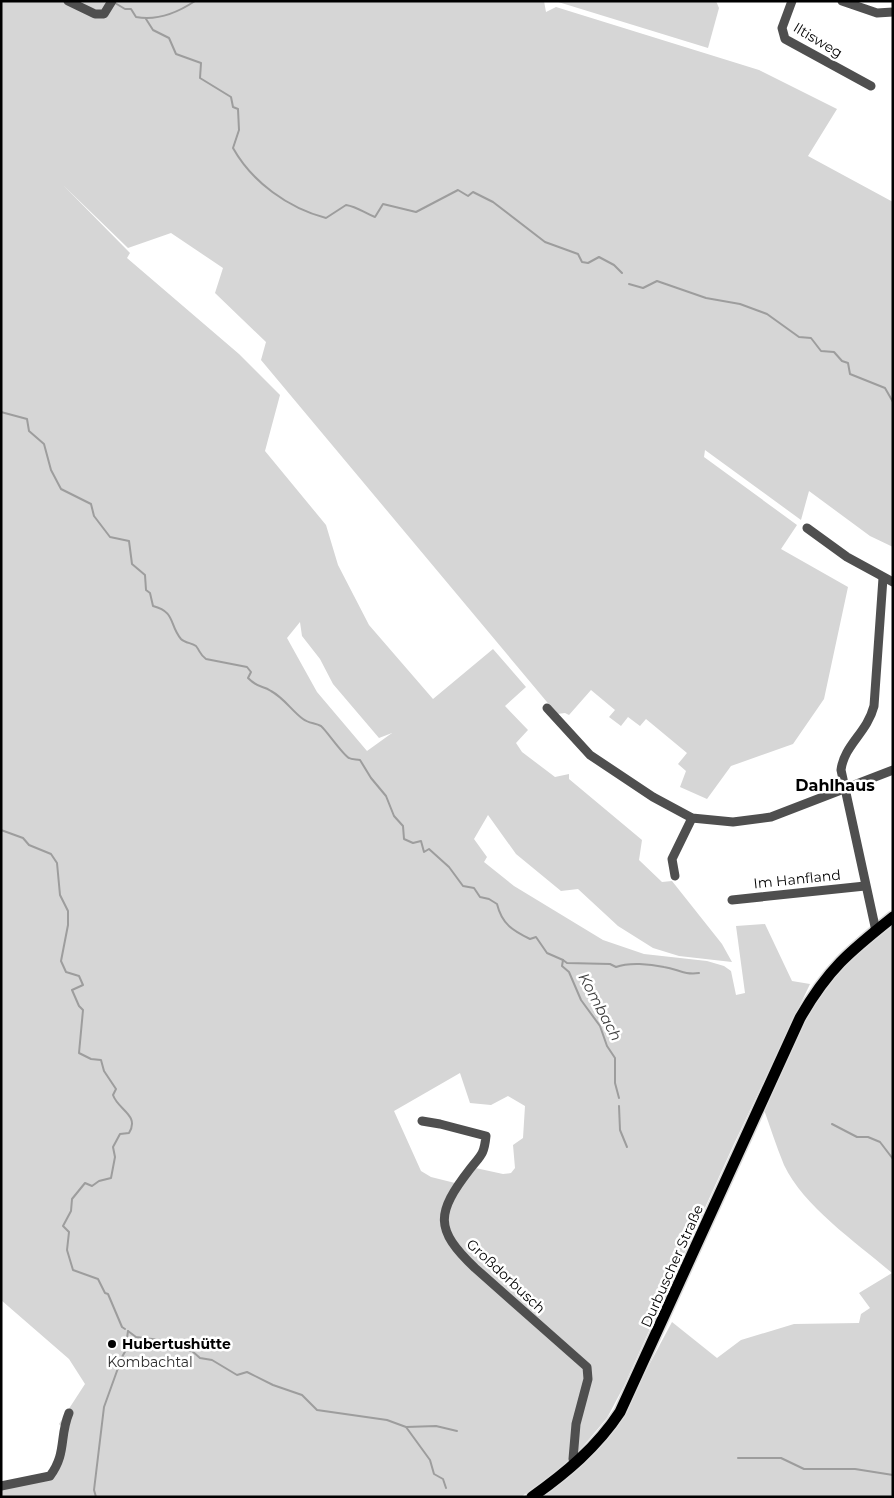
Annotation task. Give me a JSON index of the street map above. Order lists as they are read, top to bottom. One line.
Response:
{"streets":{"main road":["Durbuscher Straße"],"street":["Iltisweg","Im Hanfland","Großdorbusch"]},"crossings":[["Durbuscher Straße","Großdorbusch"]],"districts":["Dahlhaus"],"water":["Kombach"],"parks":["Kombachtal"],"places":["Hubertushütte"]}
